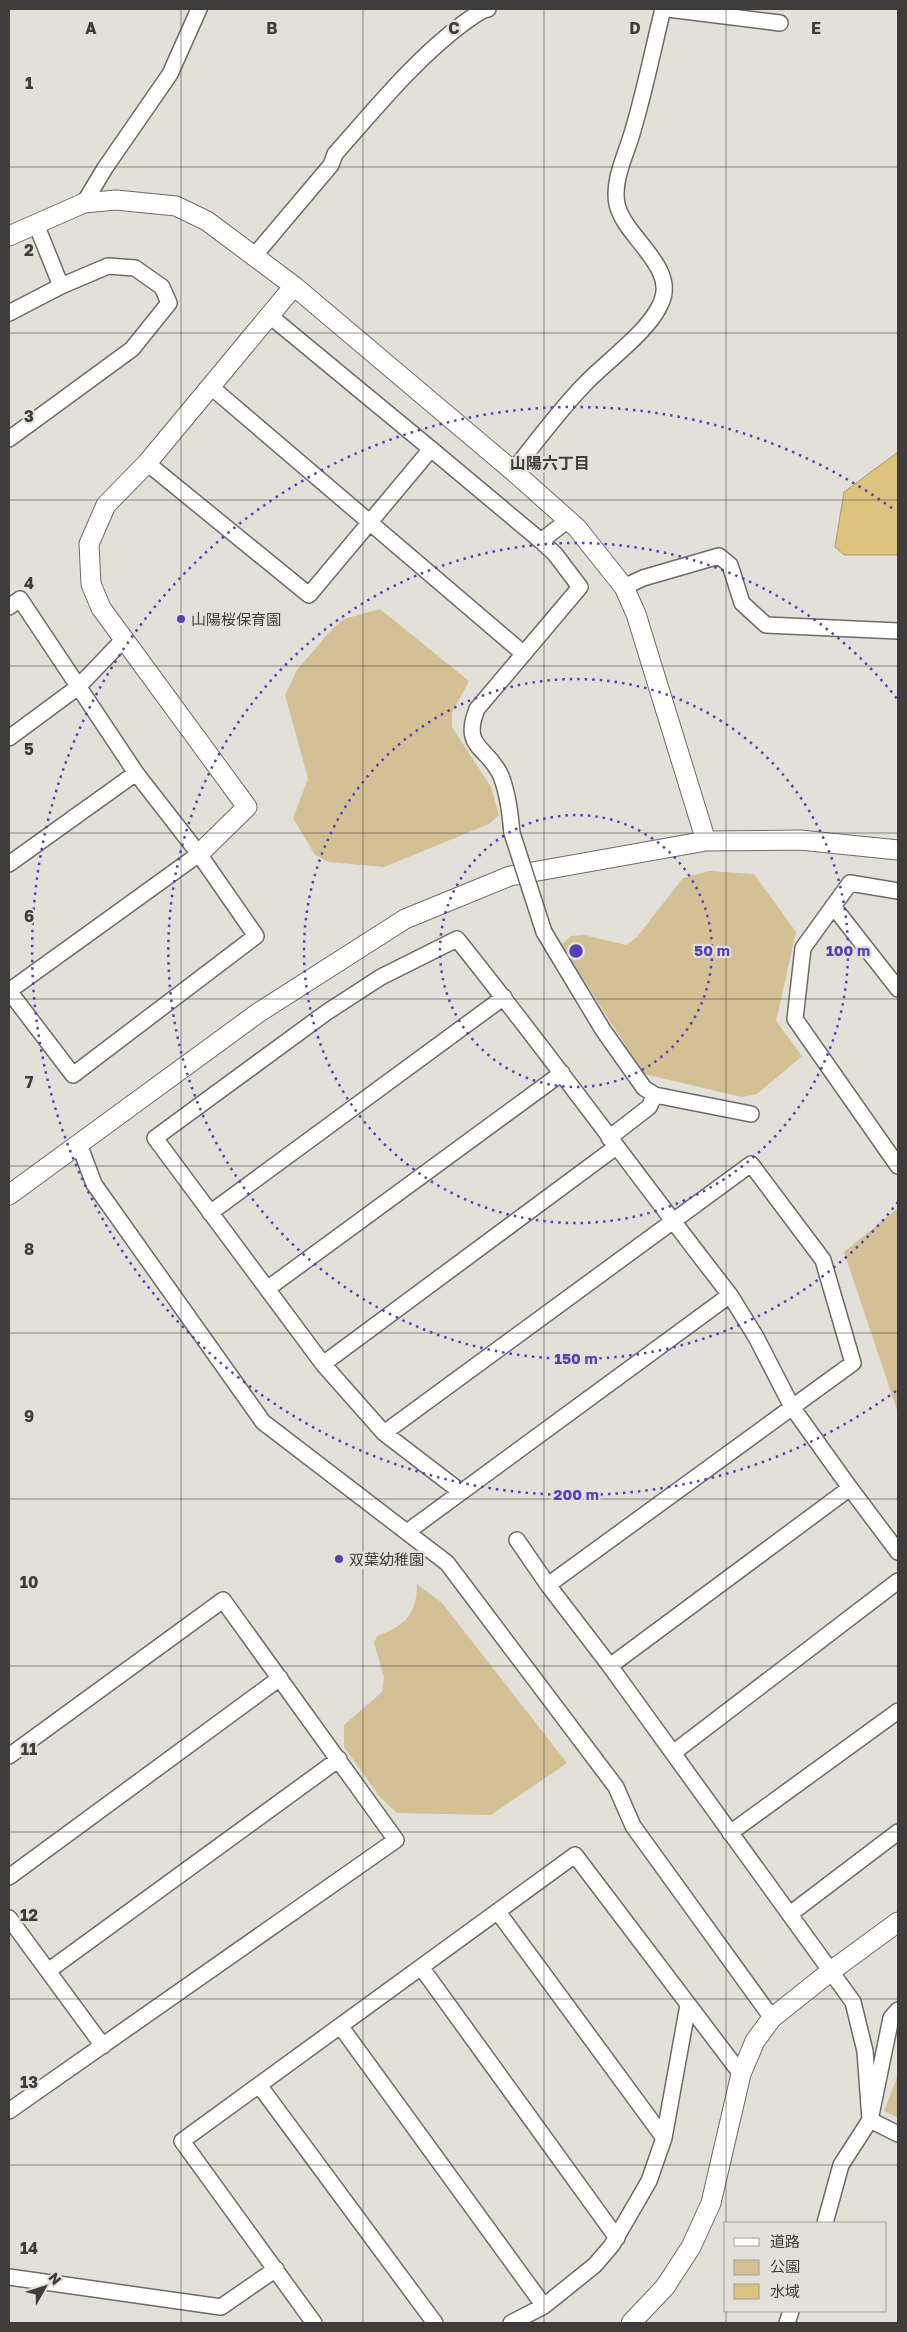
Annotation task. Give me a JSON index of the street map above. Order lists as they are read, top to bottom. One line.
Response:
{"districts":["山陽六丁目"],"places":["山陽桜保育園","双葉幼稚園"],"legend":["道路","公園","水域"],"north":"top right","grid":{"columns":["A","B","C","D","E"],"rows":["1","2","3","4","5","6","7","8","9","10","11","12","13","14"]},"rings":["50 m","100 m","150 m","200 m"]}
